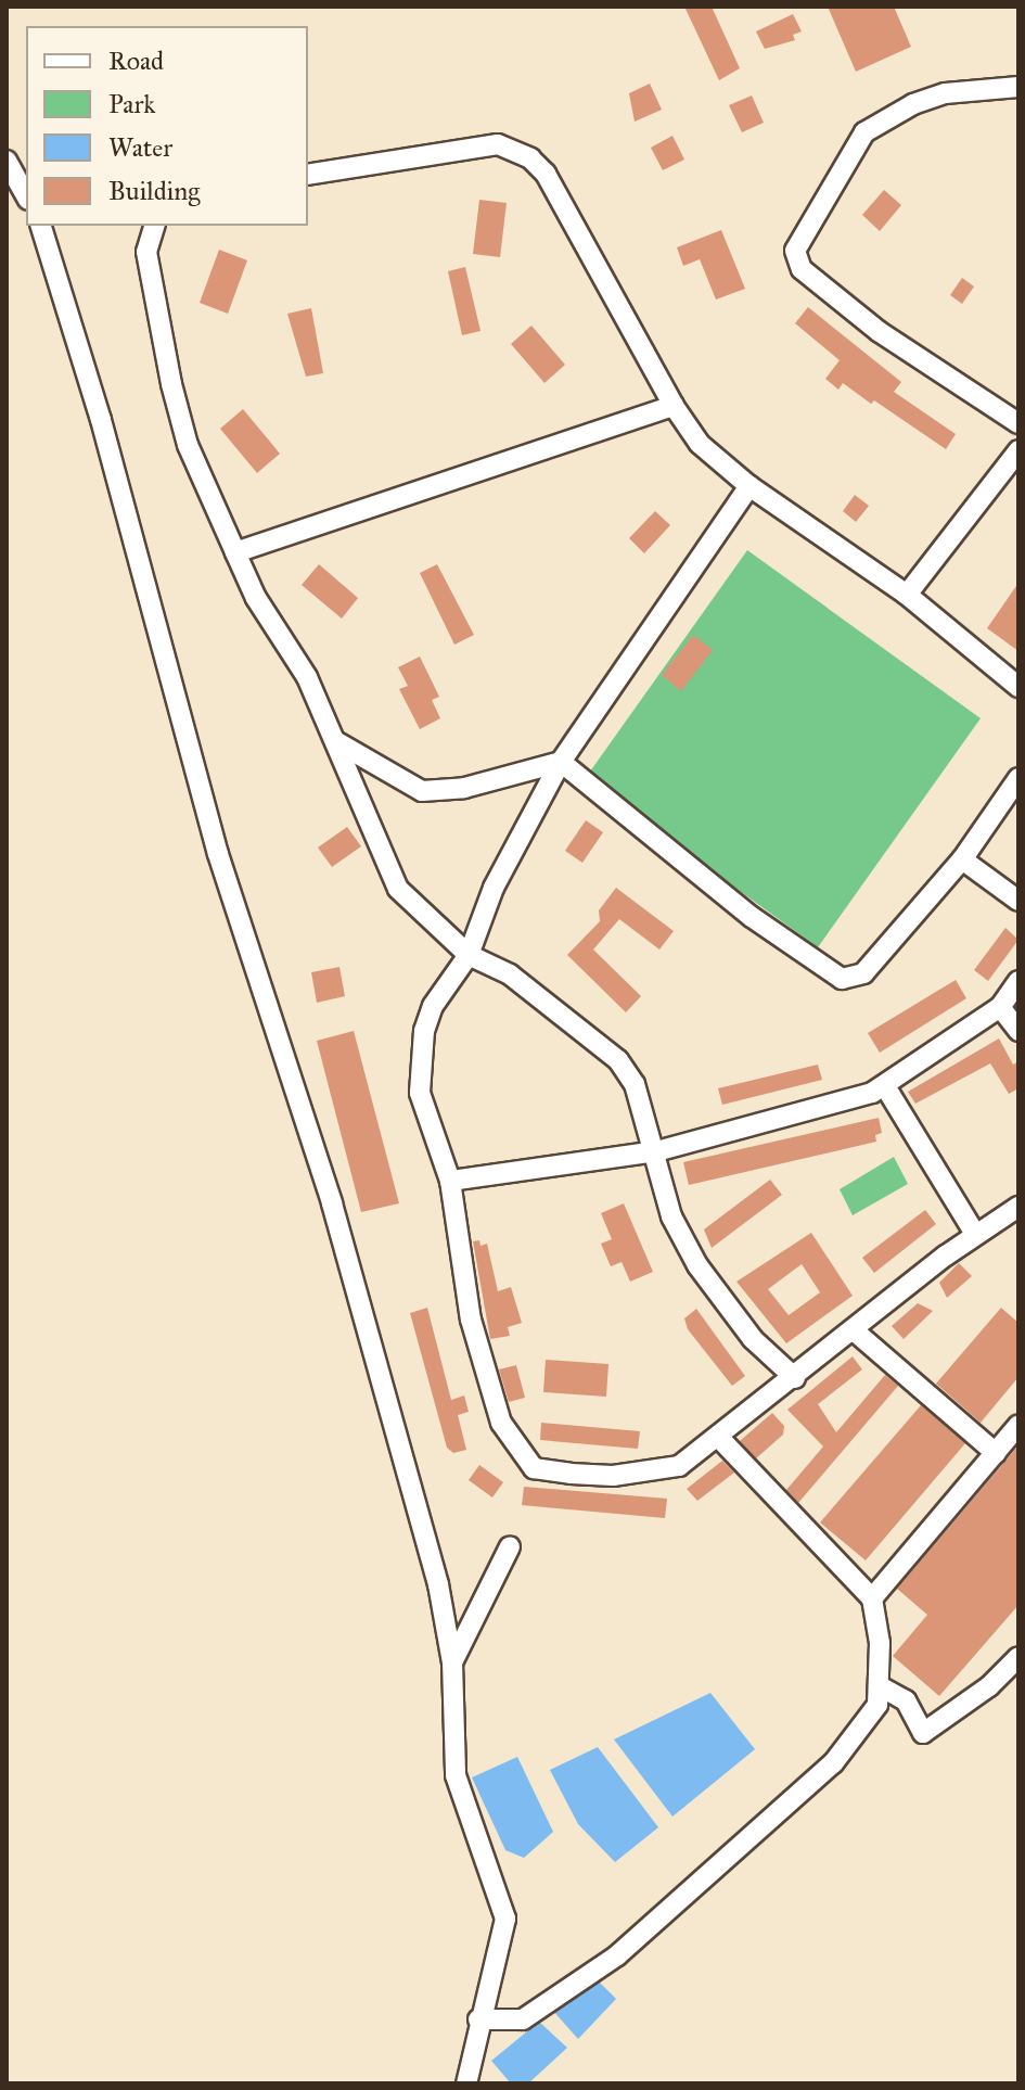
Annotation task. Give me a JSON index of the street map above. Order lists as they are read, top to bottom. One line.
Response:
{"legend":["Road","Park","Water","Building"]}
